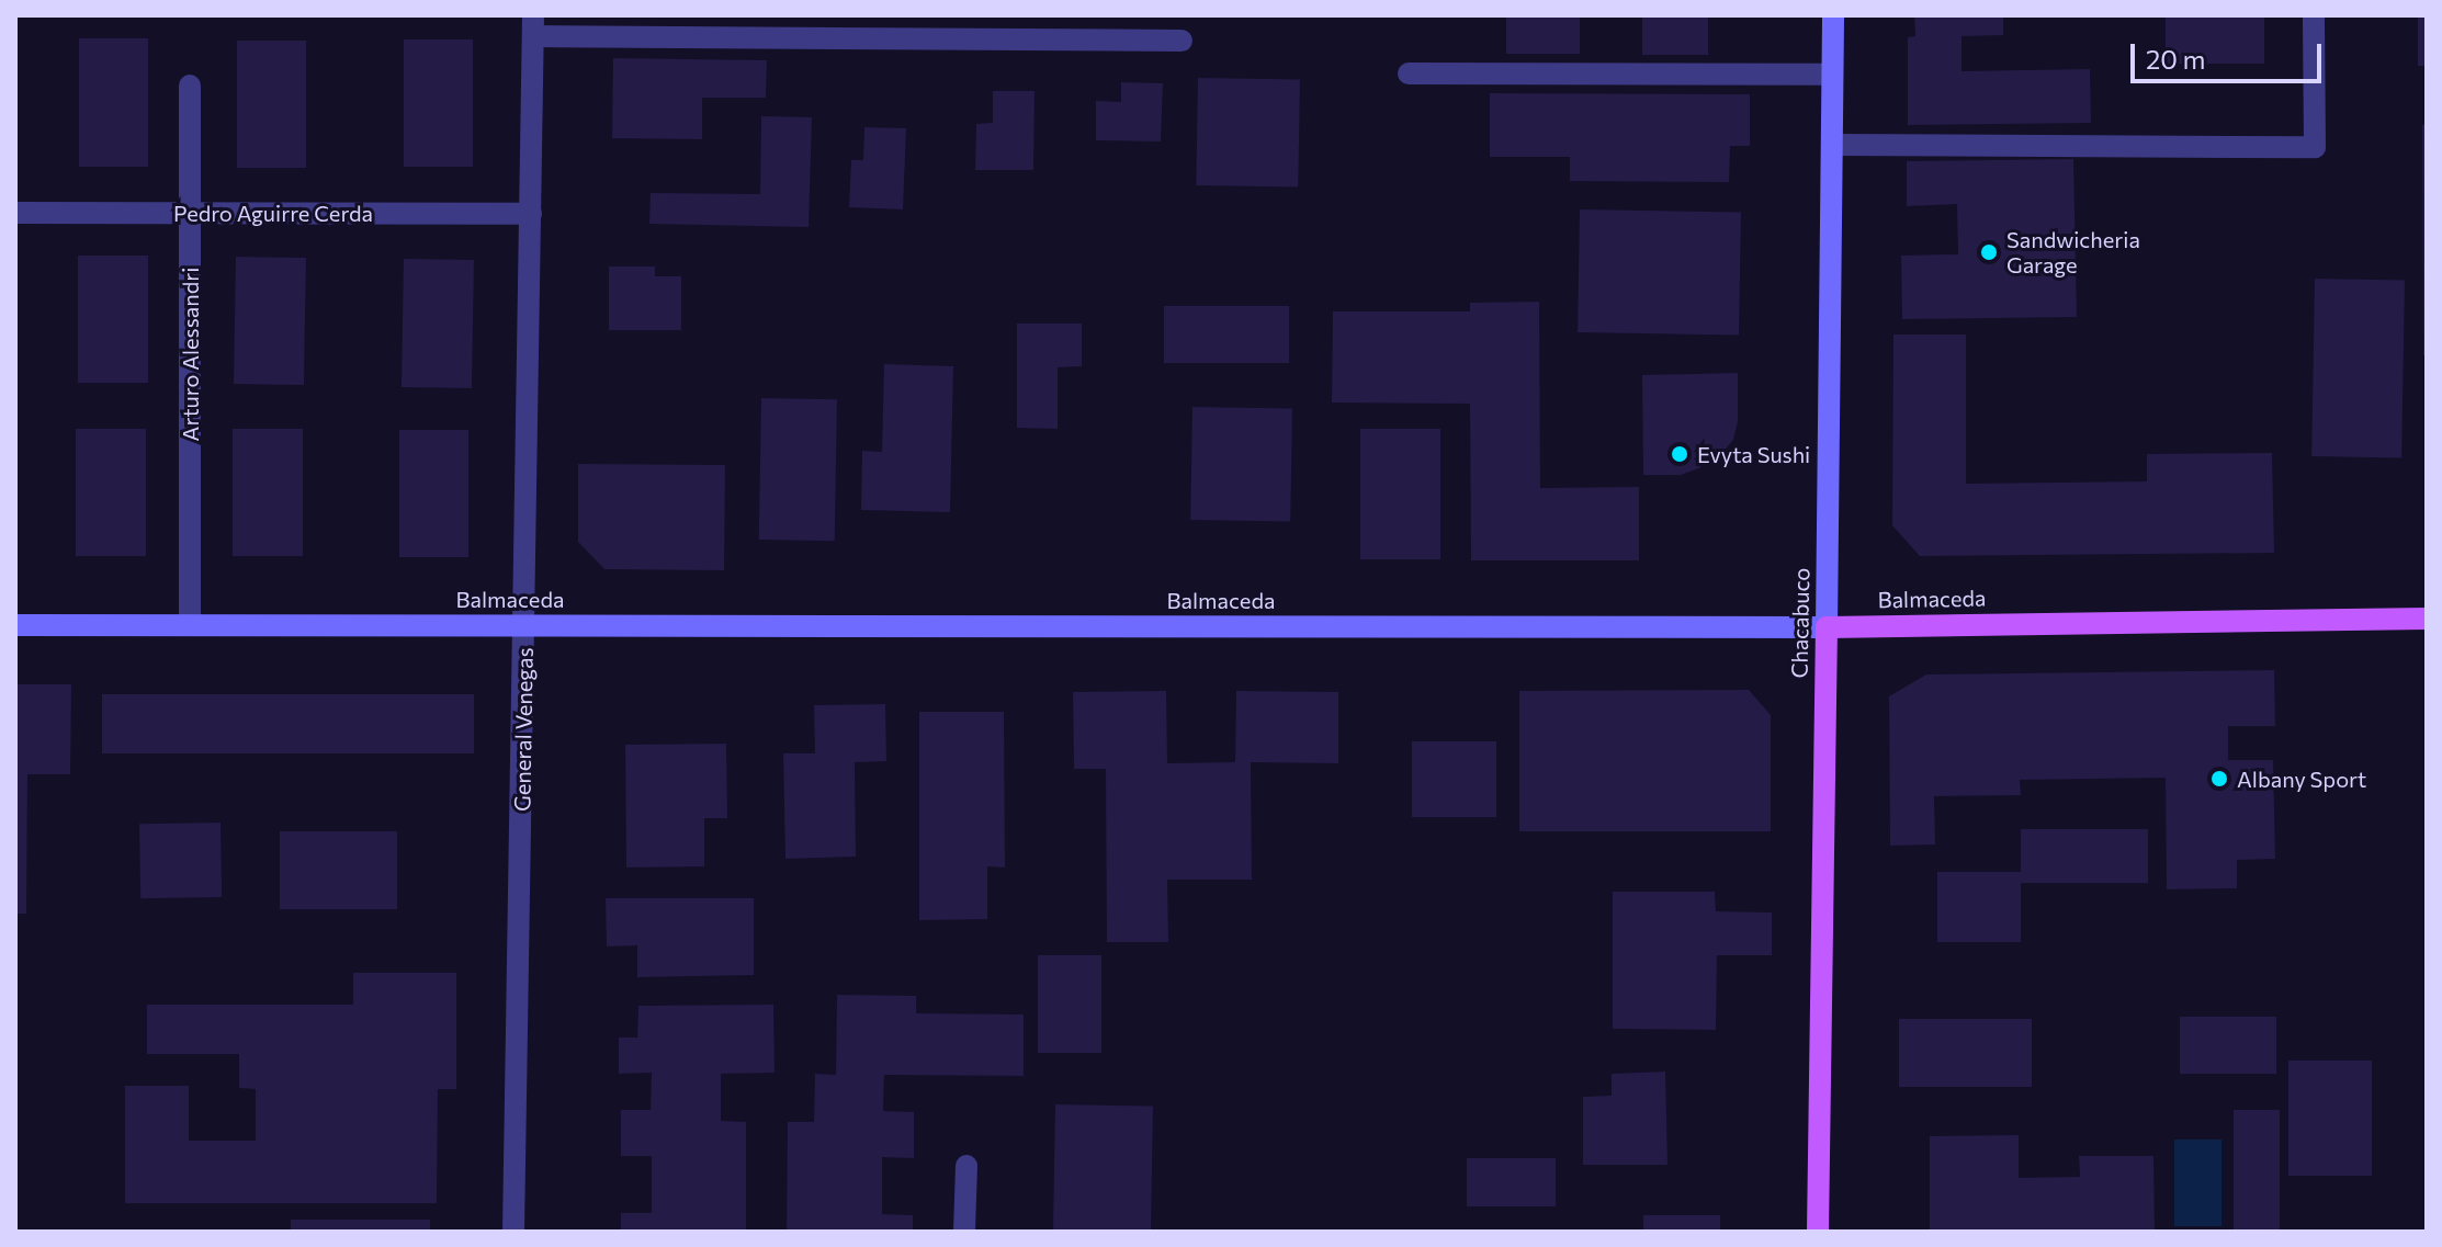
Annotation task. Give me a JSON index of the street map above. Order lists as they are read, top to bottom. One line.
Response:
{"streets":{"main road":["Balmaceda","Chacabuco"],"street":["Pedro Aguirre Cerda","Arturo Alessandri","General Venegas"]},"crossings":[["Pedro Aguirre Cerda","Arturo Alessandri"],["Pedro Aguirre Cerda","General Venegas"],["Arturo Alessandri","Balmaceda"],["Balmaceda","Chacabuco"],["Balmaceda","General Venegas"]],"places":["Sandwicheria Garage","Evyta Sushi","Albany Sport"],"scale_bar":"20 m"}
